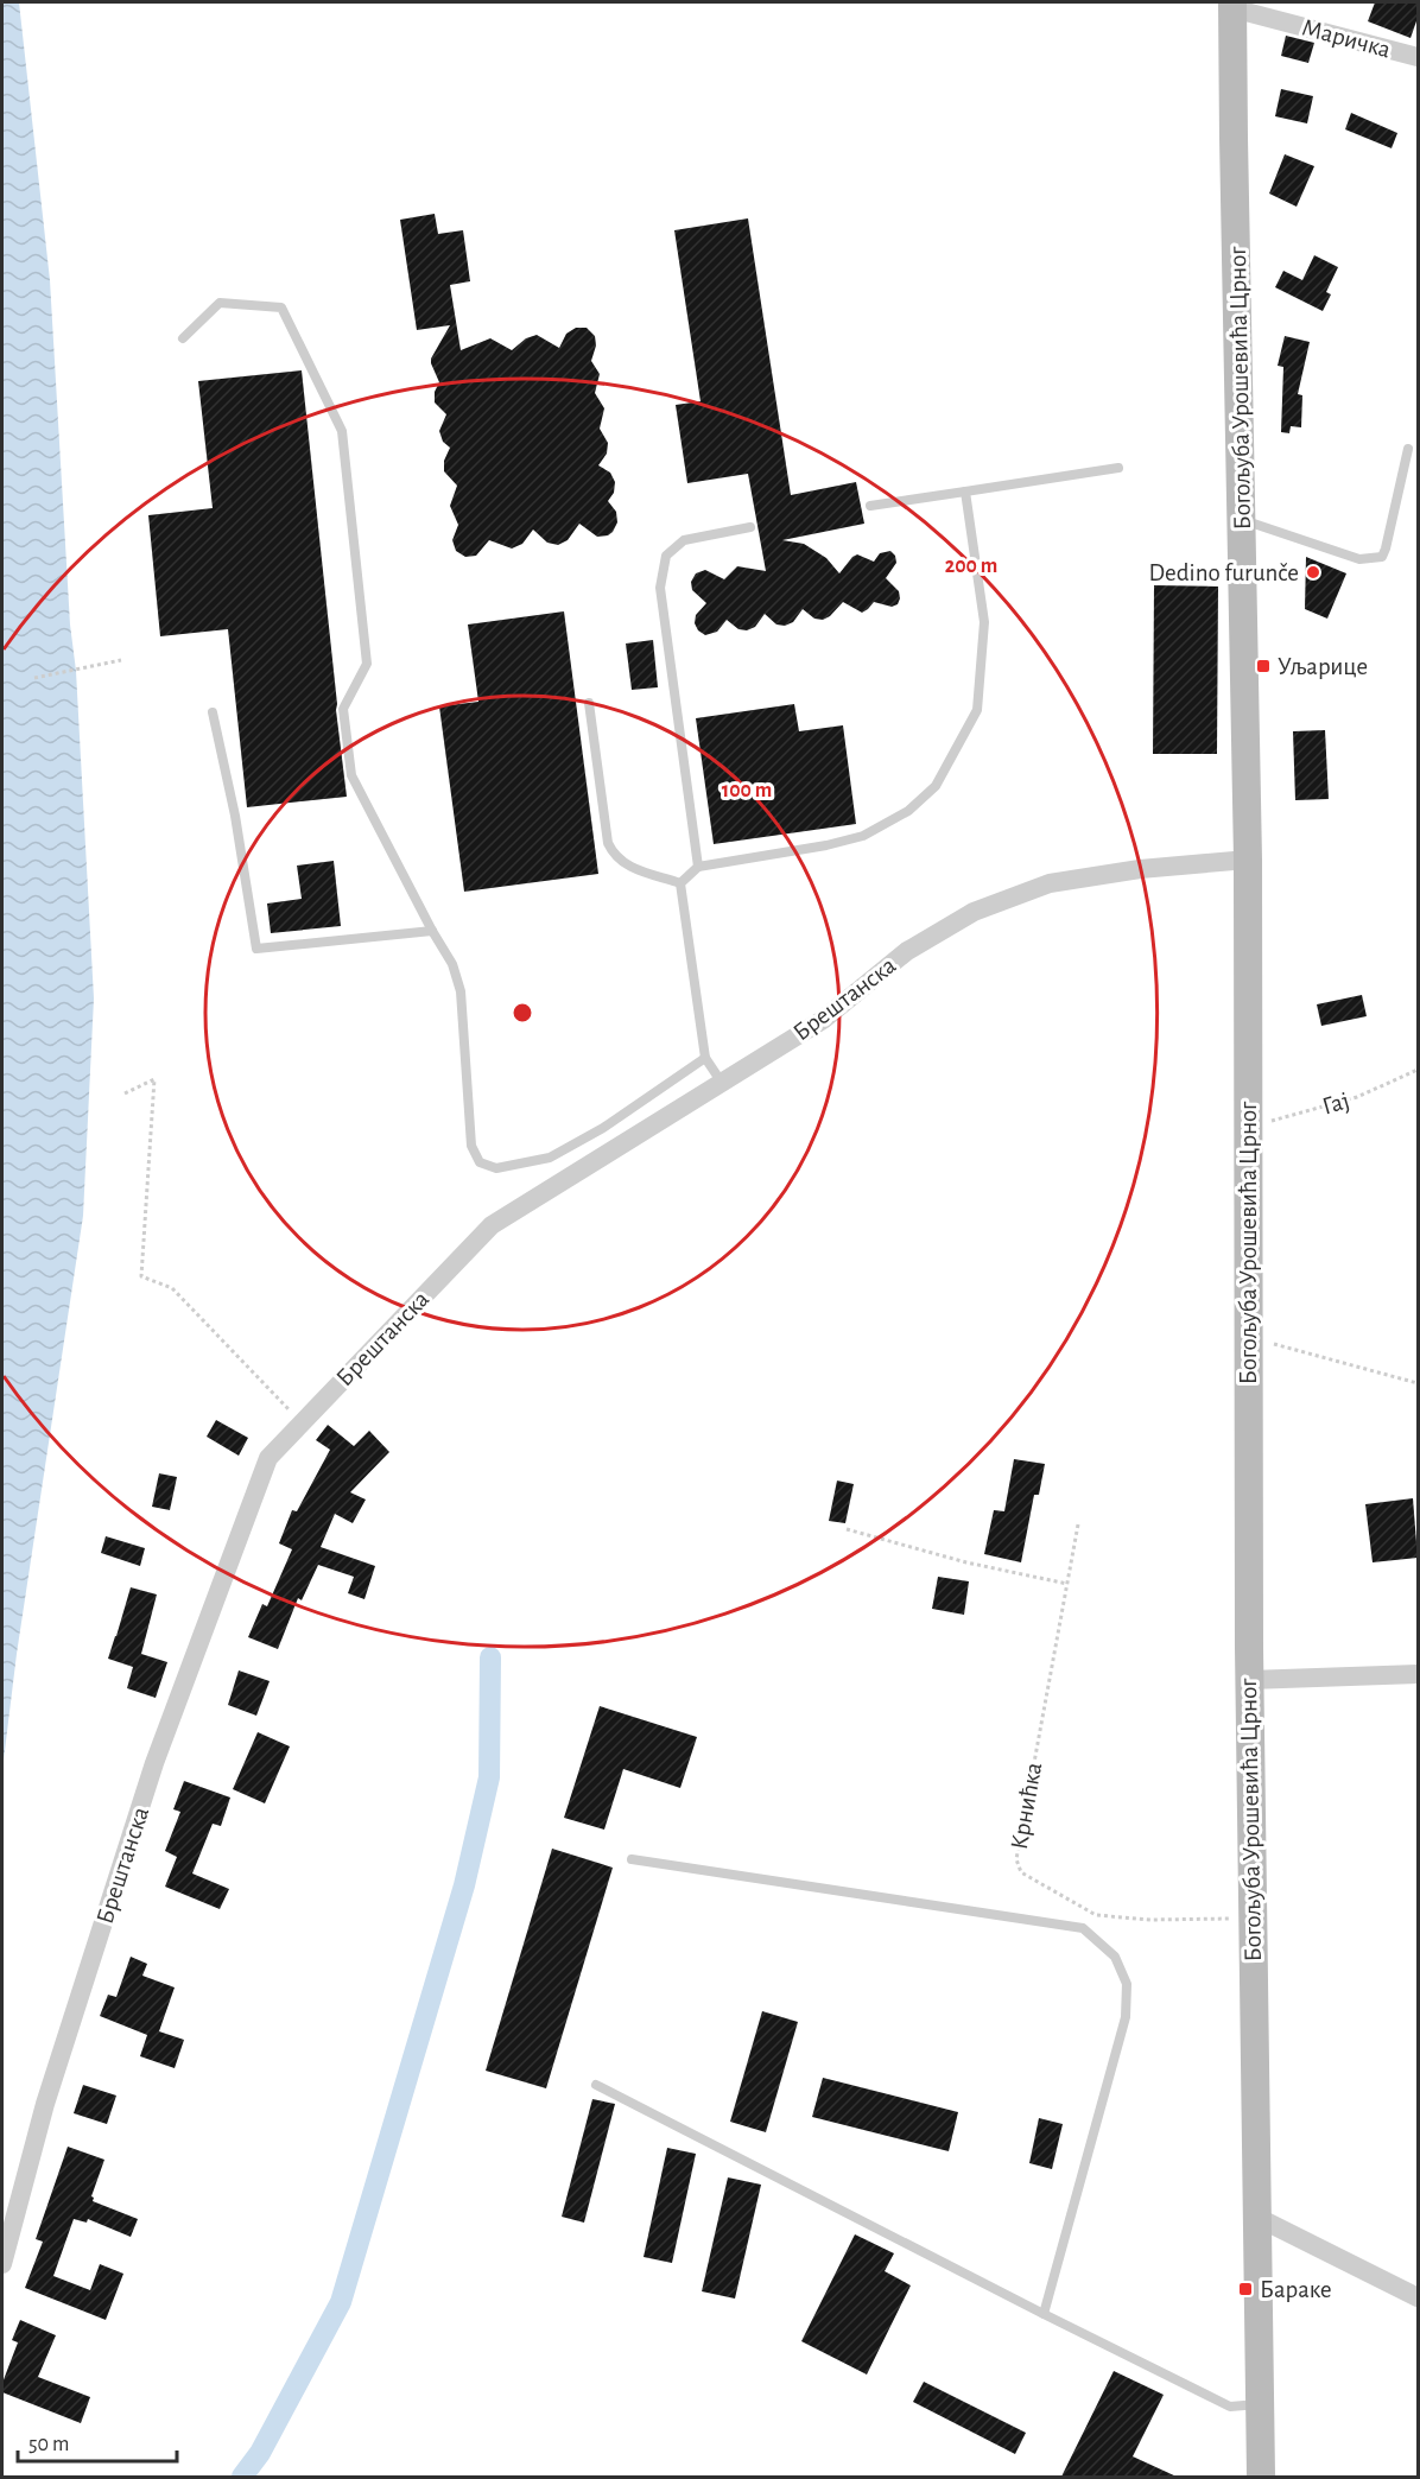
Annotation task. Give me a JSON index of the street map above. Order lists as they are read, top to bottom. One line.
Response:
{"streets":{"street":["Маричка","Богољуба Урошевића Црног","Брештанска"],"path":["Гај","Крнићка"]},"crossings":[["Маричка","Богољуба Урошевића Црног"],["Богољуба Урошевића Црног","Брештанска"],["Богољуба Урошевића Црног","Гај"],["Богољуба Урошевића Црног","Крнићка"]],"places":{"other":["Dedino furunče"],"transit":["Уљарице","Бараке"]},"scale_bar":"50 m","rings":["200 m","100 m"]}
